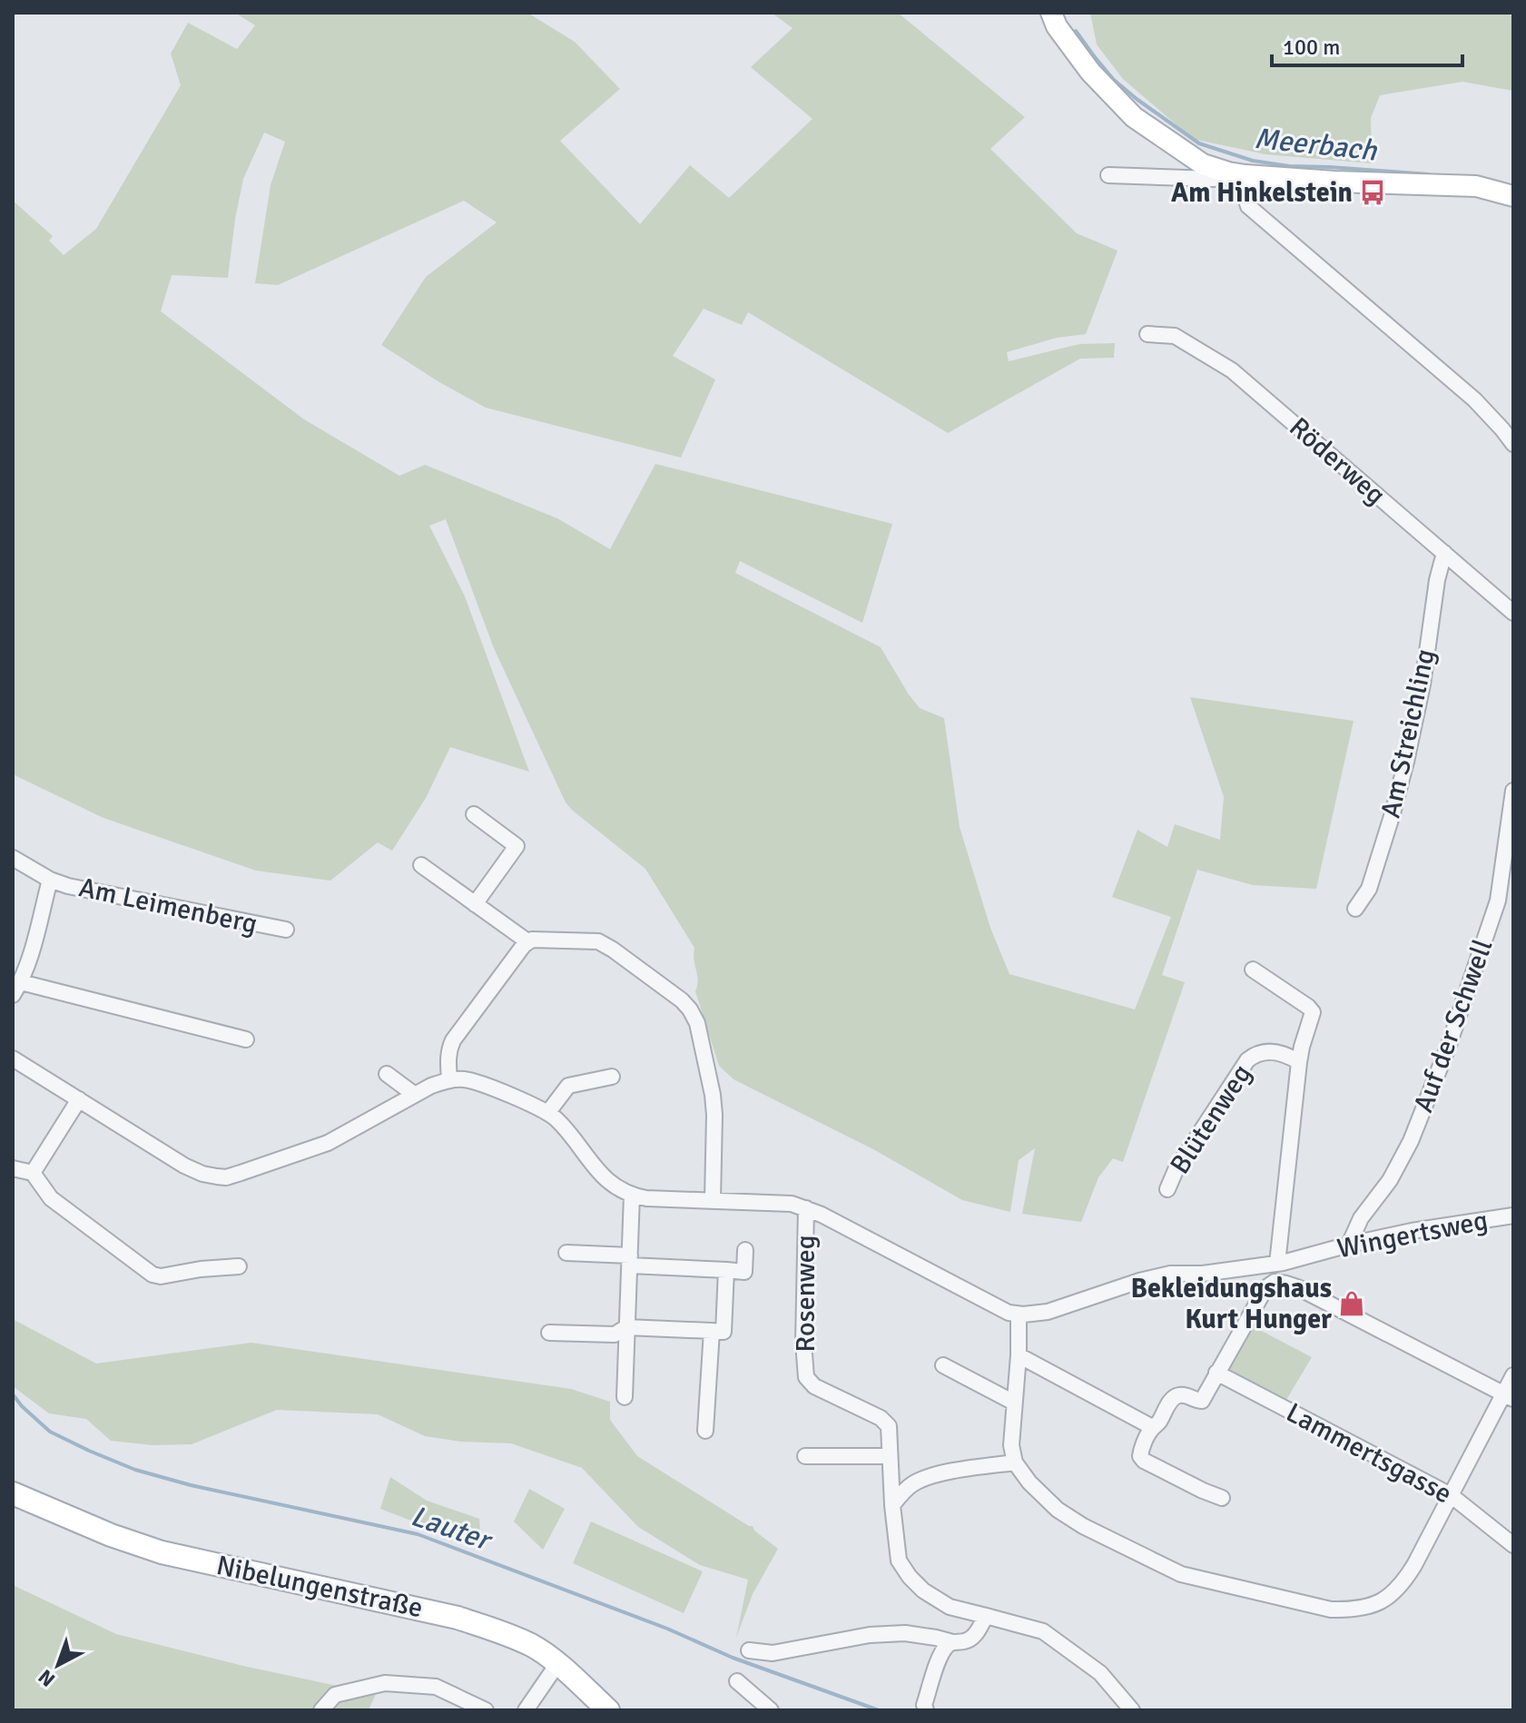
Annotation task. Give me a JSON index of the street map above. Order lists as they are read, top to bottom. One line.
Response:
{"streets":{"main road":["Nibelungenstraße"],"street":["Röderweg","Am Streichling","Am Leimenberg","Auf der Schwell","Blütenweg","Wingertsweg","Rosenweg","Lammertsgasse"]},"crossings":[["Röderweg","Am Streichling"],["Auf der Schwell","Wingertsweg"],["Blütenweg","Wingertsweg"]],"water":["Meerbach","Lauter"],"places":{"bus stop":["Am Hinkelstein"],"shop":["Bekleidungshaus Kurt Hunger"]},"scale_bar":"100 m","north":"bottom left"}
